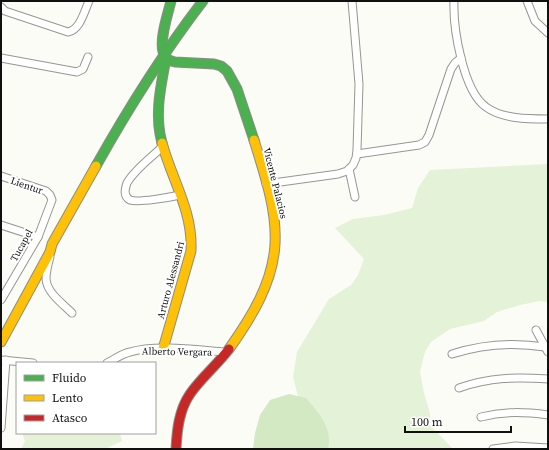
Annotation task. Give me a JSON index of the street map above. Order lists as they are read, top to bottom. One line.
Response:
{"streets":{"street":["Vicente Palacios","Lientur","Tucapel","Arturo Alessandri","Alberto Vergara"]},"crossings":[["Vicente Palacios","Arturo Alessandri"],["Vicente Palacios","Alberto Vergara"],["Lientur","Tucapel"],["Arturo Alessandri","Alberto Vergara"]],"legend":["Fluido","Lento","Atasco"],"scale_bar":"100 m"}
